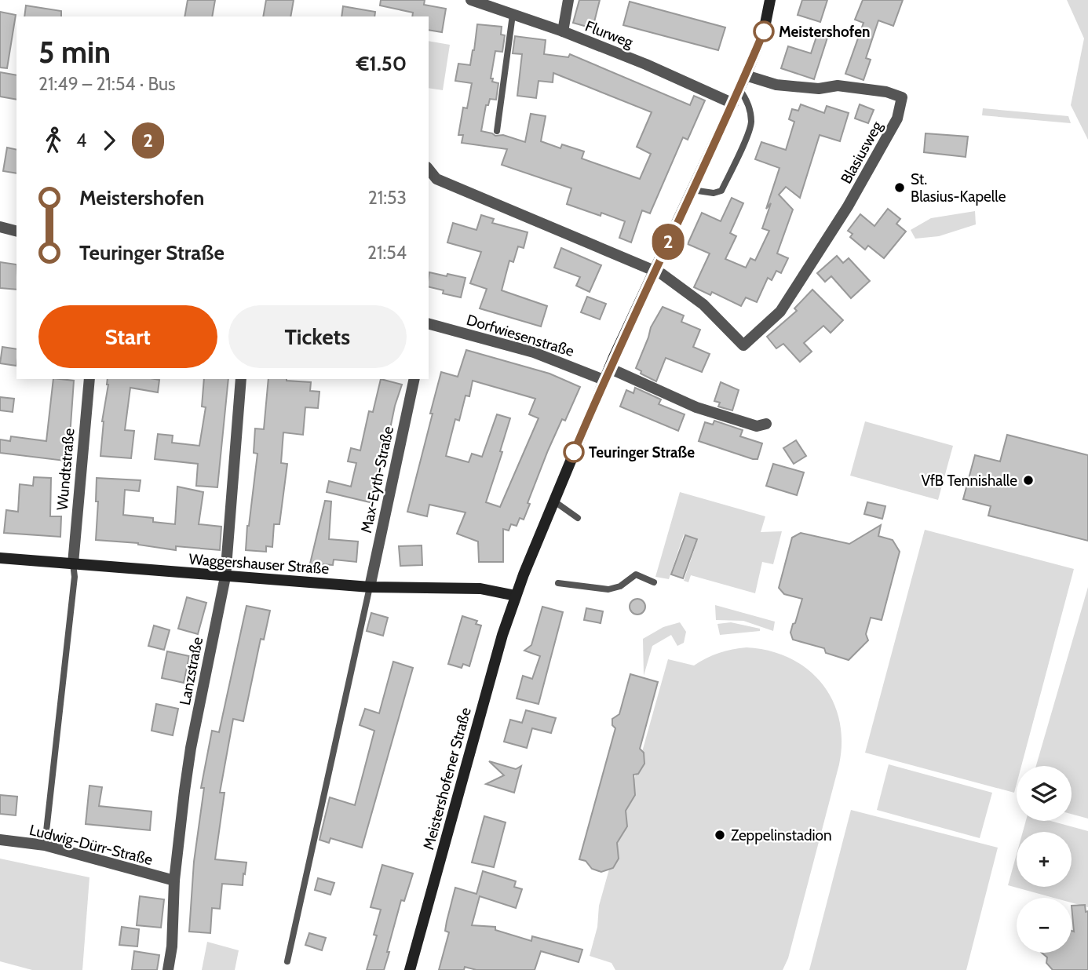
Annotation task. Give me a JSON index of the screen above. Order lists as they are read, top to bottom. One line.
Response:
{"streets":{"street":["Flurweg","Blasiusweg","Dorfwiesenstraße","Wundtstraße","Max-Eyth-Straße","Waggershauser Straße","Lanzstraße","Meistershofener Straße","Ludwig-Dürr-Straße"]},"crossings":[["Wundtstraße","Waggershauser Straße"],["Max-Eyth-Straße","Waggershauser Straße"],["Waggershauser Straße","Lanzstraße"],["Waggershauser Straße","Meistershofener Straße"],["Lanzstraße","Ludwig-Dürr-Straße"]],"places":["Meistershofen","St. Blasius-Kapelle","Teuringer Straße","VfB Tennishalle","Zeppelinstadion"],"lines":["bus line 2"],"page":{"on_map":"2","heading":["5 min","21:49 – 21:54 · Bus","€1.50"],"legs":["4","2"],"list":[{"name":"Meistershofen","value":"21:53"},{"name":"Teuringer Straße","value":"21:54"}],"buttons":["Start","Tickets"],"map_buttons":["+","−"]}}
